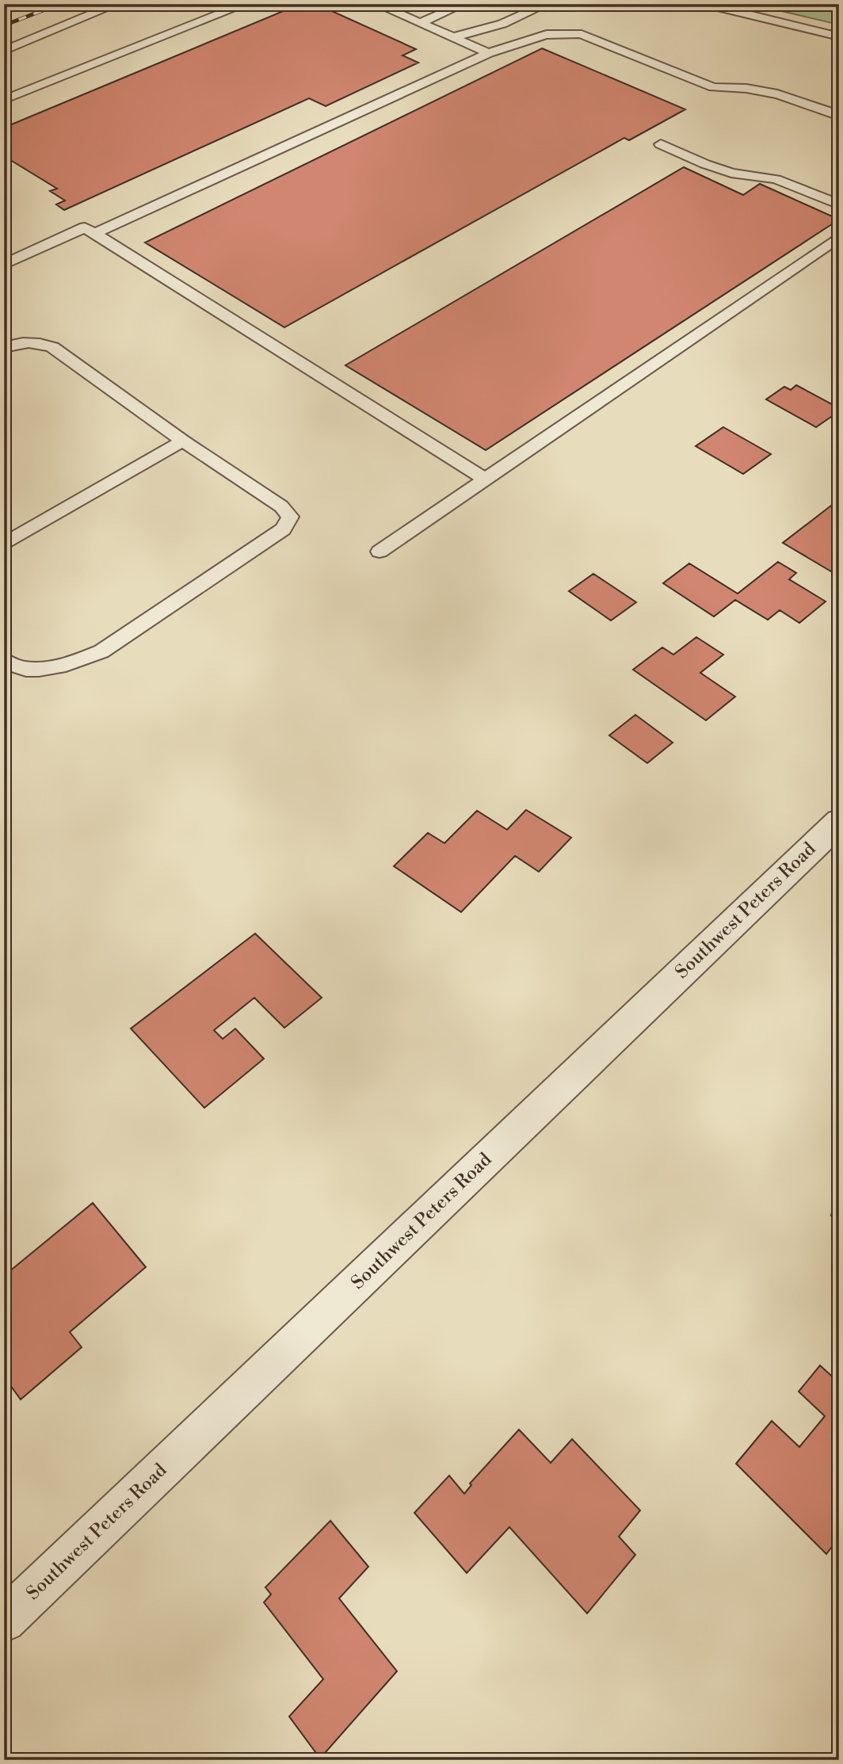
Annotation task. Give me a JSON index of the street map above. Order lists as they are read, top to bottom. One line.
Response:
{"streets":{"street":["Southwest Peters Road"]}}
